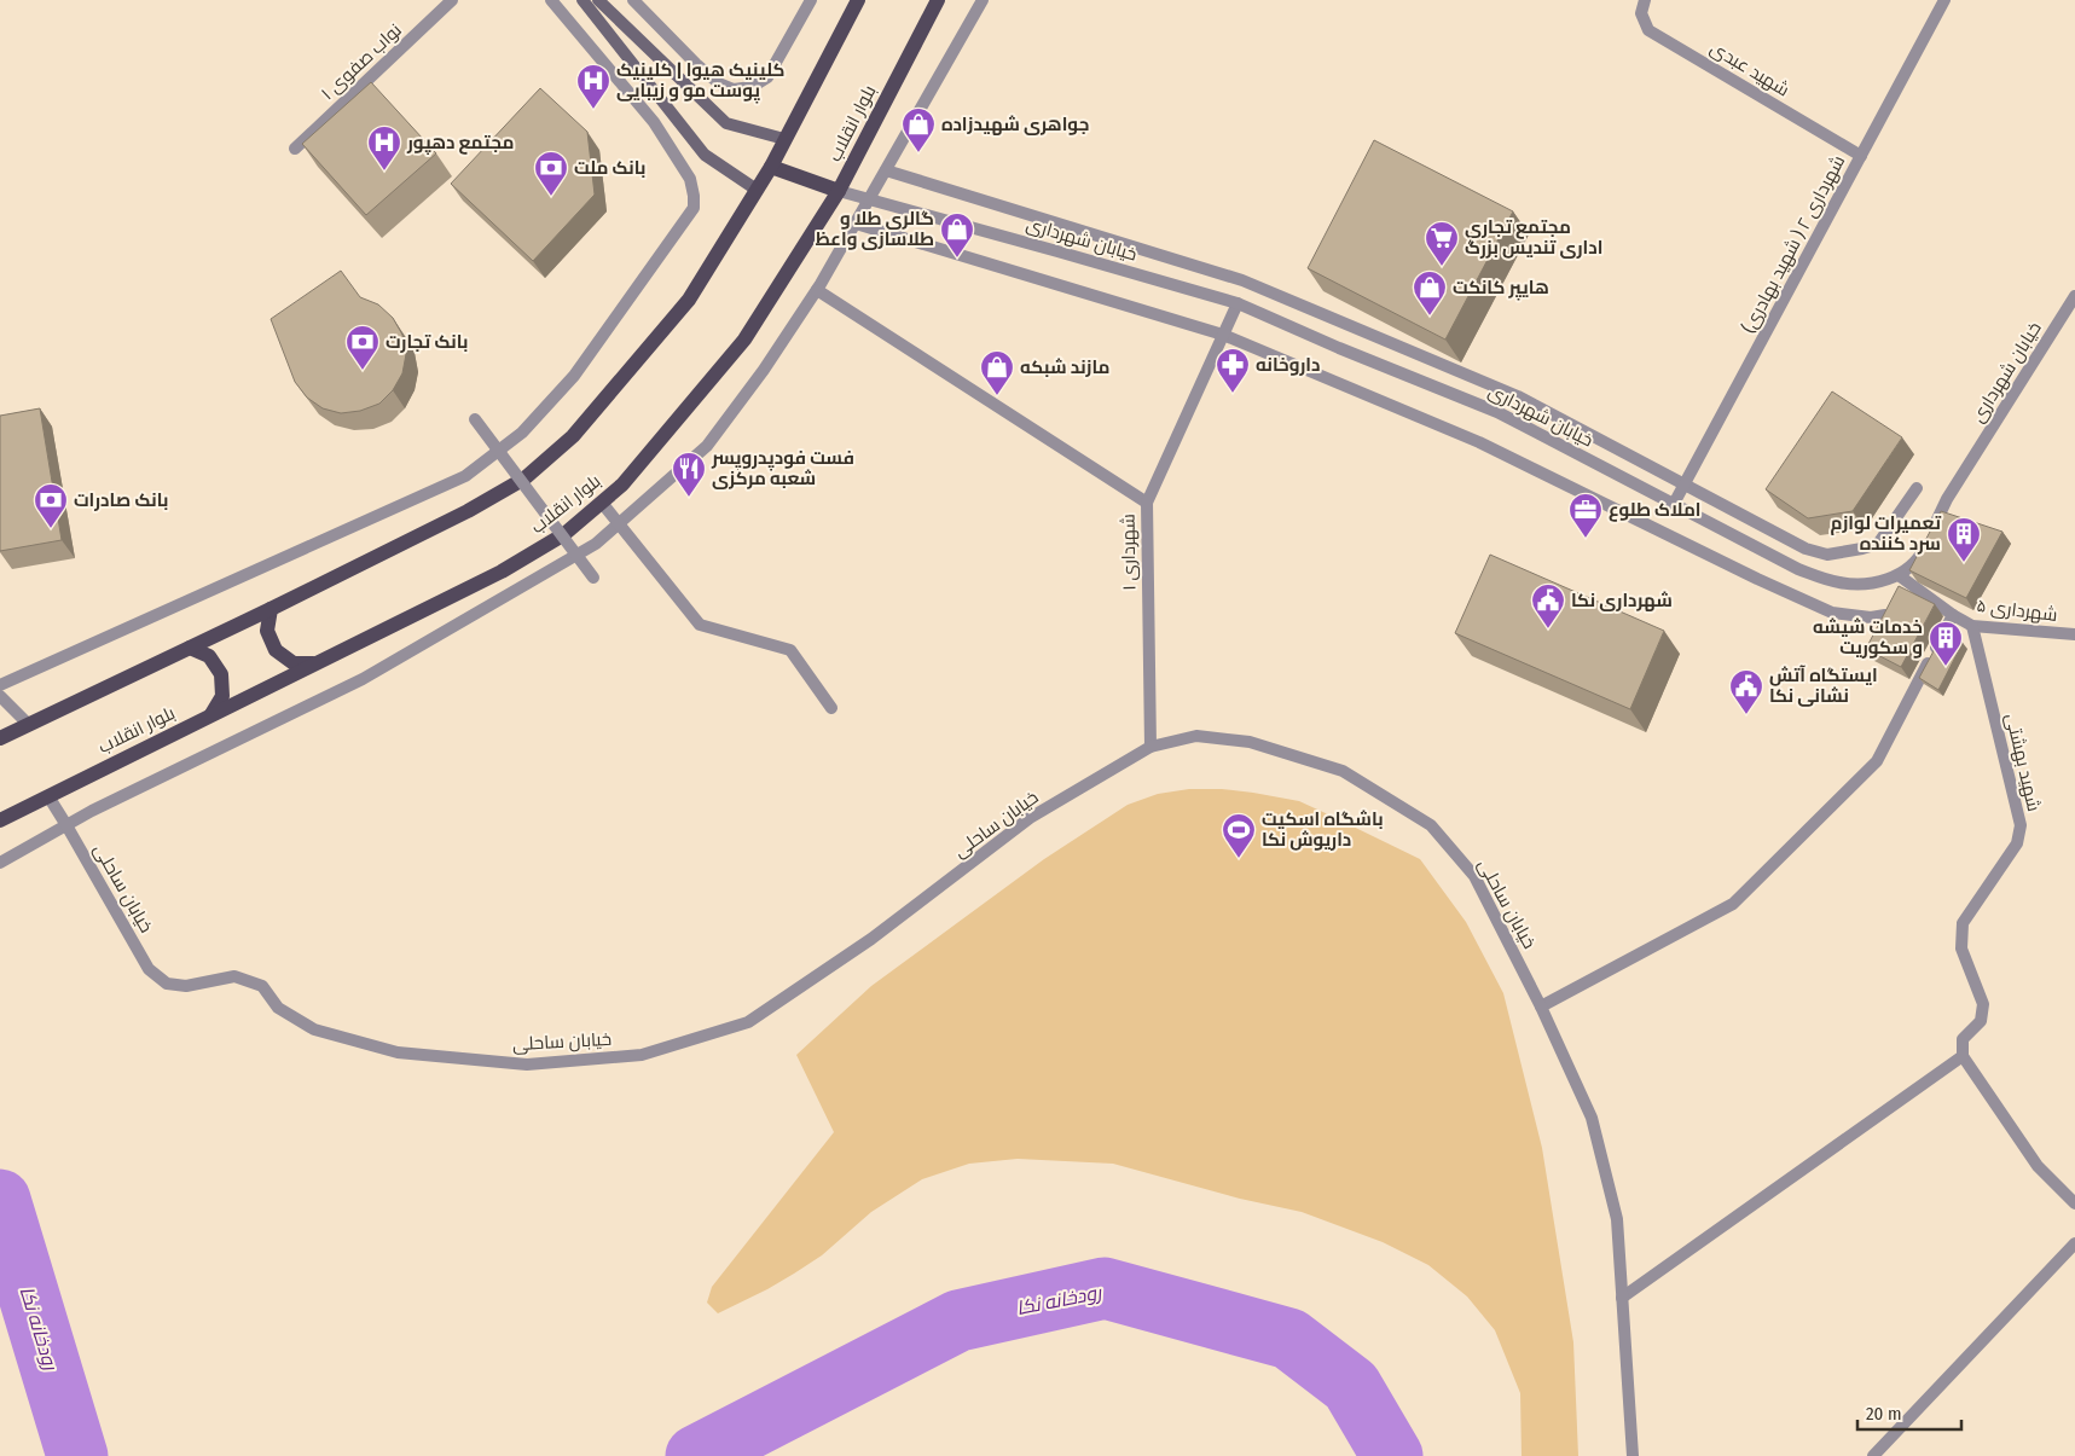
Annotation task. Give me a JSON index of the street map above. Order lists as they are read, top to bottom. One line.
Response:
{"streets":{"main road":["بلوار انقلاب"],"street":["نواب صفوی ۱","شهید عبدی","خیابان شهرداری","شهرداری ۲ ( شهید بهادری)","شهرداری ۱","شهرداری ۵","شهید بهشتی","خیابان ساحلی"]},"crossings":[["شهید عبدی","شهرداری ۲ ( شهید بهادری)"],["بلوار انقلاب","خیابان شهرداری"],["بلوار انقلاب","خیابان ساحلی"],["خیابان شهرداری","شهرداری ۲ ( شهید بهادری)"],["خیابان شهرداری","شهرداری ۱"],["خیابان شهرداری","شهرداری ۵"],["شهرداری ۱","خیابان ساحلی"],["شهرداری ۵","شهید بهشتی"]],"water":["رودخانه نکا"],"places":{"hospital":["کلینیک هیوا | کلینیک پوست مو و زیبایی","مجتمع دهپور"],"shop":["جواهری شهیدزاده","گالری طلا و طلاسازی واعظ","هایپر کانکت","مازند شبکه"],"bank":["بانک ملت","بانک تجارت","بانک صادرات"],"supermarket":["مجتمع تجاری اداری تندیس بزرگ"],"pharmacy":["داروخانه"],"restaurant":["فست فودپدروپسر شعبه مرکزی"],"office":["املاک طلوع"],"building":["تعمیرات لوازم سرد کننده","خدمات شیشه و سکوریت"],"public building":["شهرداری نکا","ایستگاه آتش نشانی نکا"],"sports":["باشگاه اسکیت داریوش نکا"]},"scale_bar":"20 m"}
